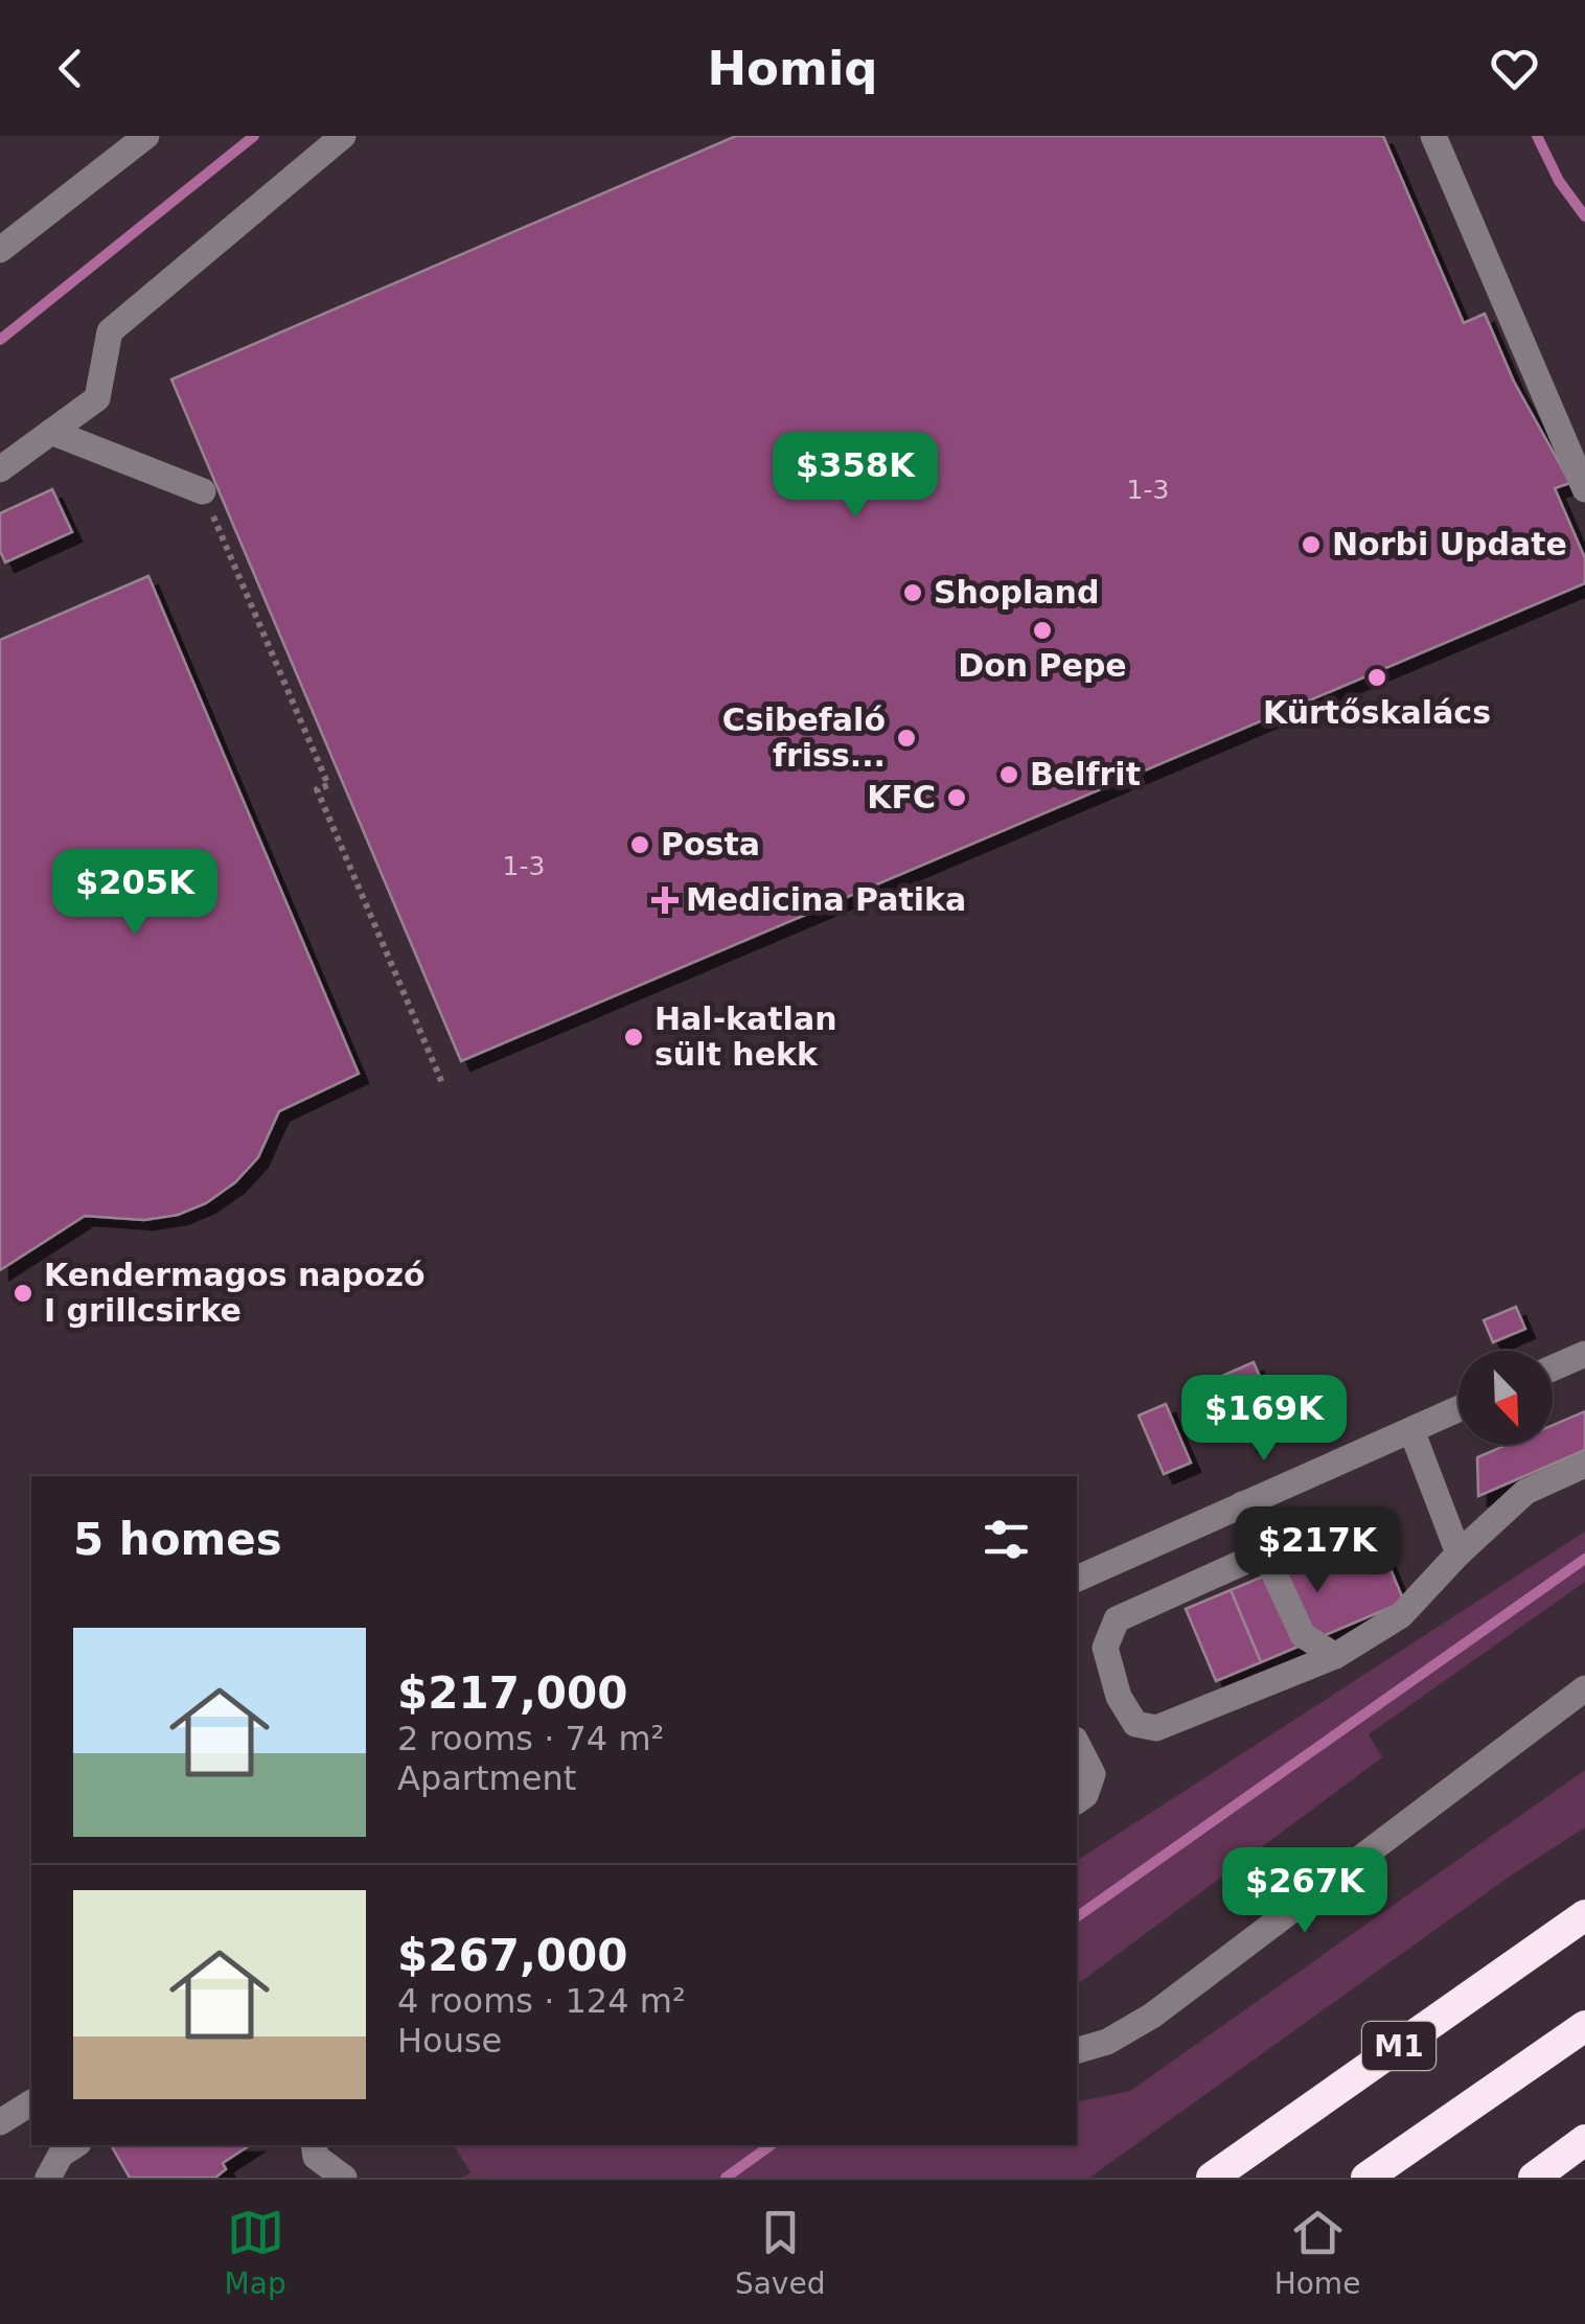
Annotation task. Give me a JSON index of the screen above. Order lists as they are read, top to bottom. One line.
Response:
{"streets":{"highway":["M1"]},"places":{"other":["Norbi Update","Shopland","Don Pepe","Kürtőskalács","Csibefaló friss...","Belfrit","KFC","Posta","Hal-katlan sült hekk","Kendermagos napozó I grillcsirke"],"health":["Medicina Patika"]},"house_numbers":["1-3","1-3"],"north":"bottom right","page":{"header":"Homiq","price":["$358K","$205K","$169K","$217K","$267K"],"heading":"5 homes","list":[{"name":"$217,000","note":"2 rooms · 74 m² · Apartment"},{"name":"$267,000","note":"4 rooms · 124 m² · House"}],"tabs":["Map","Saved","Home"]}}
